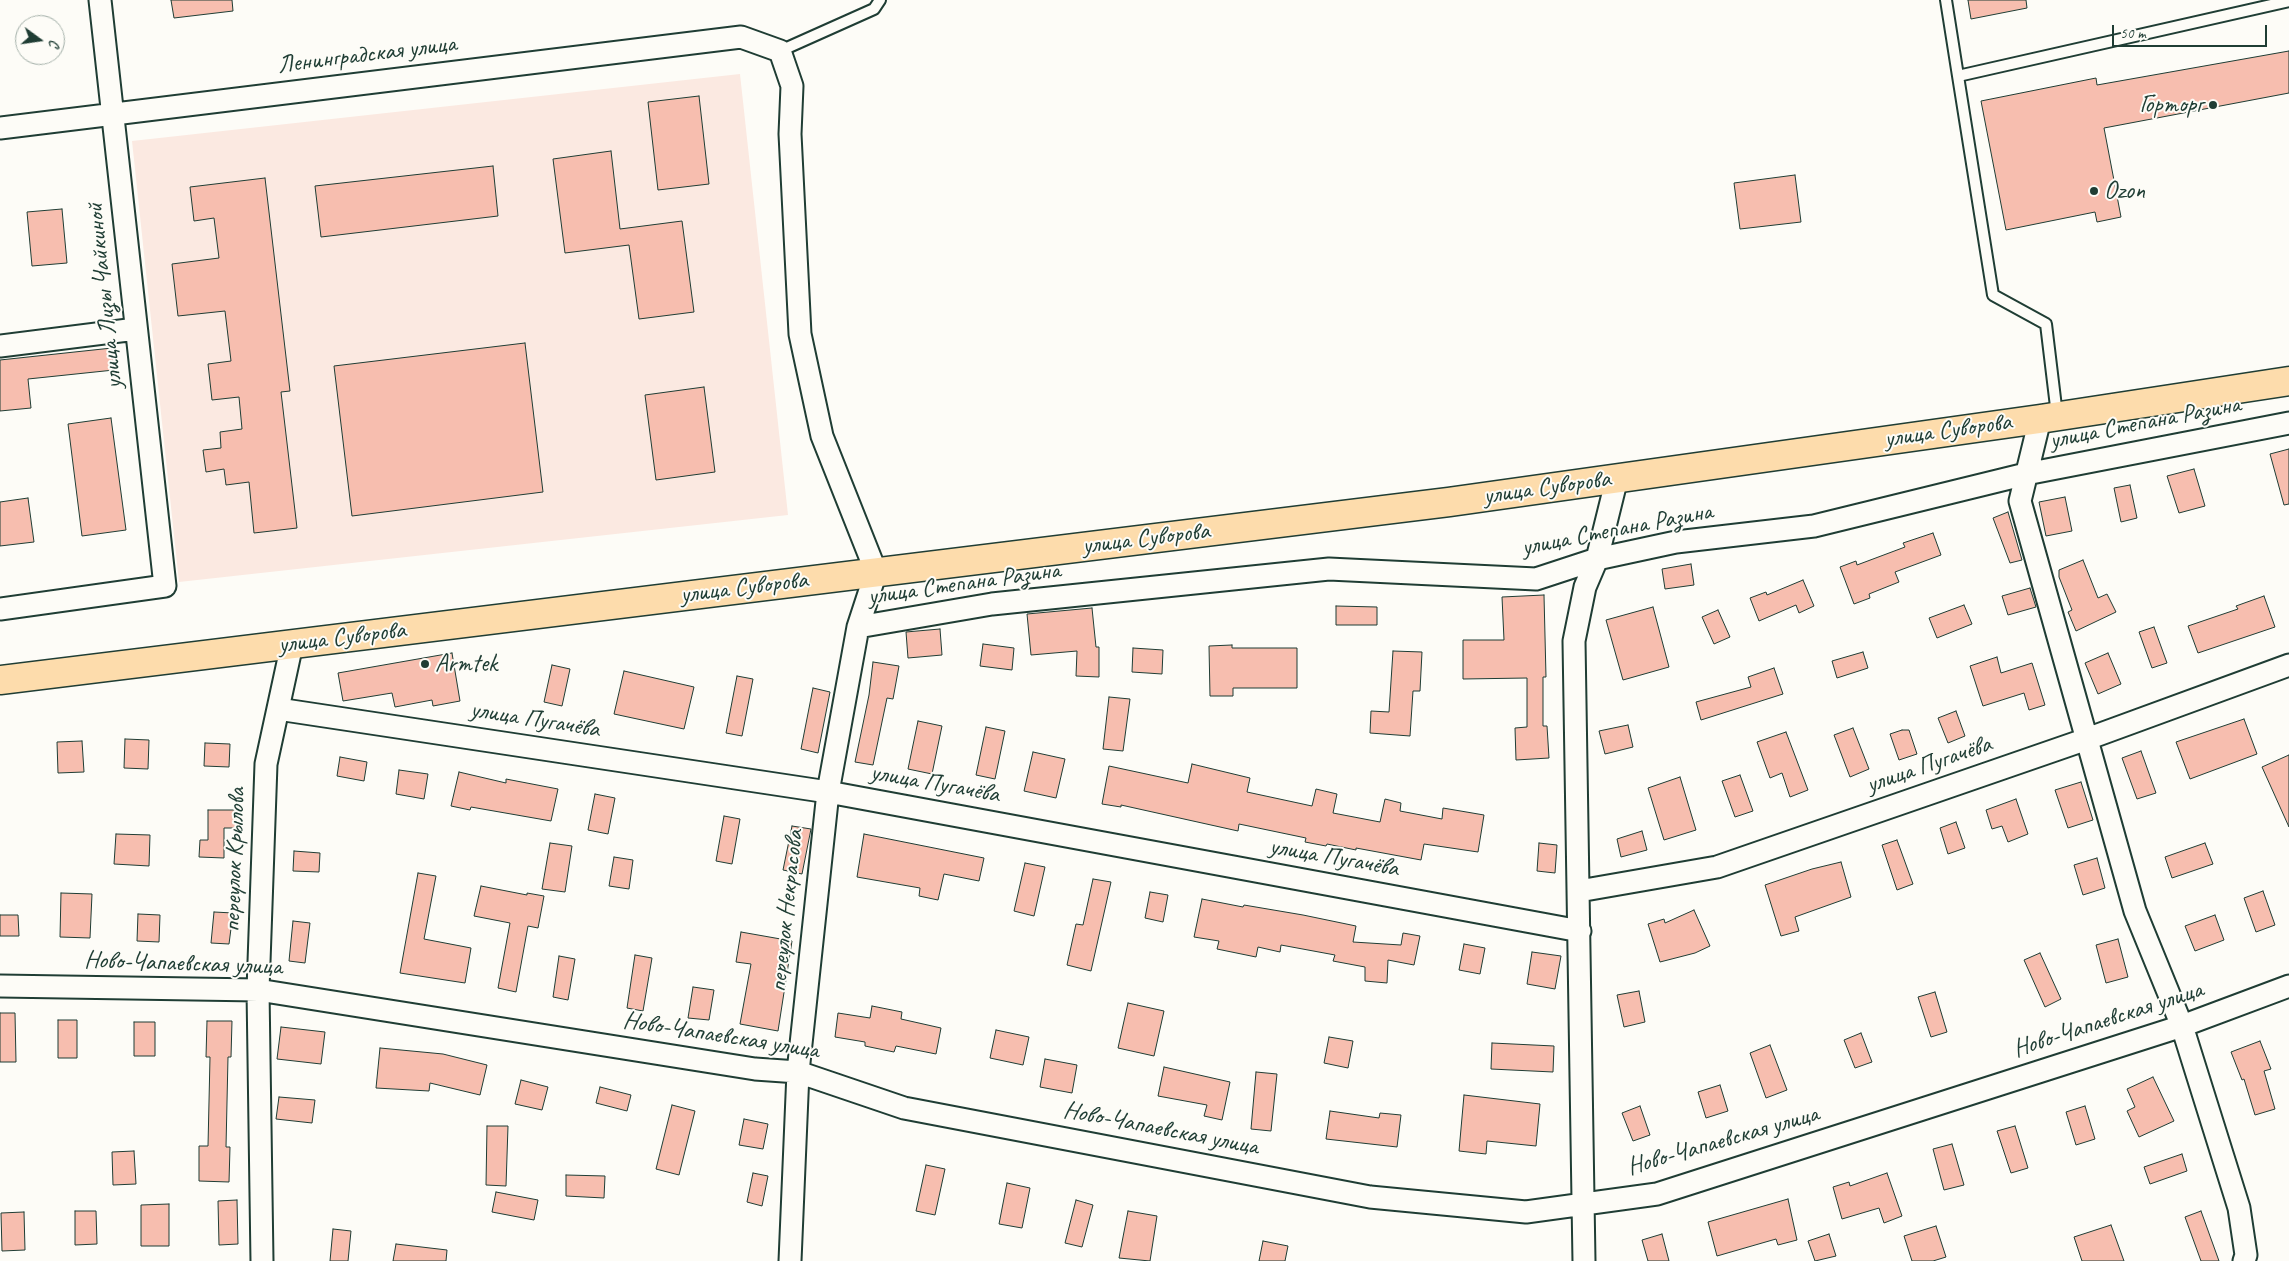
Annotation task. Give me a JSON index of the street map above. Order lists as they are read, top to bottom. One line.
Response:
{"streets":{"main road":["улица Суворова"],"street":["Ленинградская улица","улица Лизы Чайкиной","улица Степана Разина","улица Пугачёва","переулок Крылова","переулок Некрасова","Ново-Чапаевская улица"]},"crossings":[["Ленинградская улица","улица Лизы Чайкиной"],["улица Степана Разина","переулок Некрасова"],["улица Суворова","переулок Крылова"],["улица Суворова","переулок Некрасова"],["улица Пугачёва","переулок Крылова"],["улица Пугачёва","переулок Некрасова"],["переулок Крылова","Ново-Чапаевская улица"],["переулок Некрасова","Ново-Чапаевская улица"]],"places":["Горторг","Ozon","Armtek"],"scale_bar":"50 m","north":"right"}
